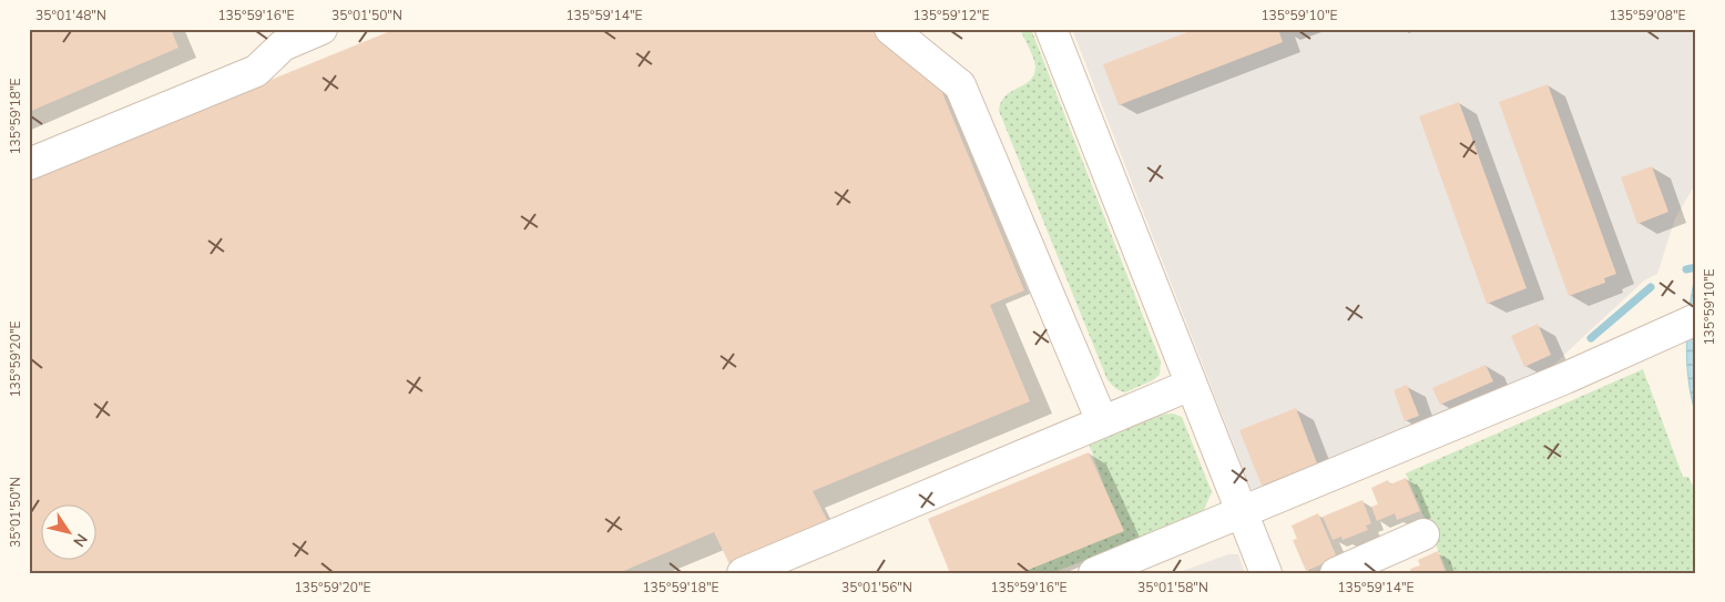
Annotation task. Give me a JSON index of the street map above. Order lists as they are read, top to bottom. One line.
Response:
{"north":"bottom right","coordinates":["35°01'48\"N","135°59'16\"E","35°01'50\"N","135°59'14\"E","135°59'12\"E","135°59'10\"E","135°59'08\"E","135°59'18\"E","135°59'20\"E","35°01'56\"N","35°01'58\"N"]}
